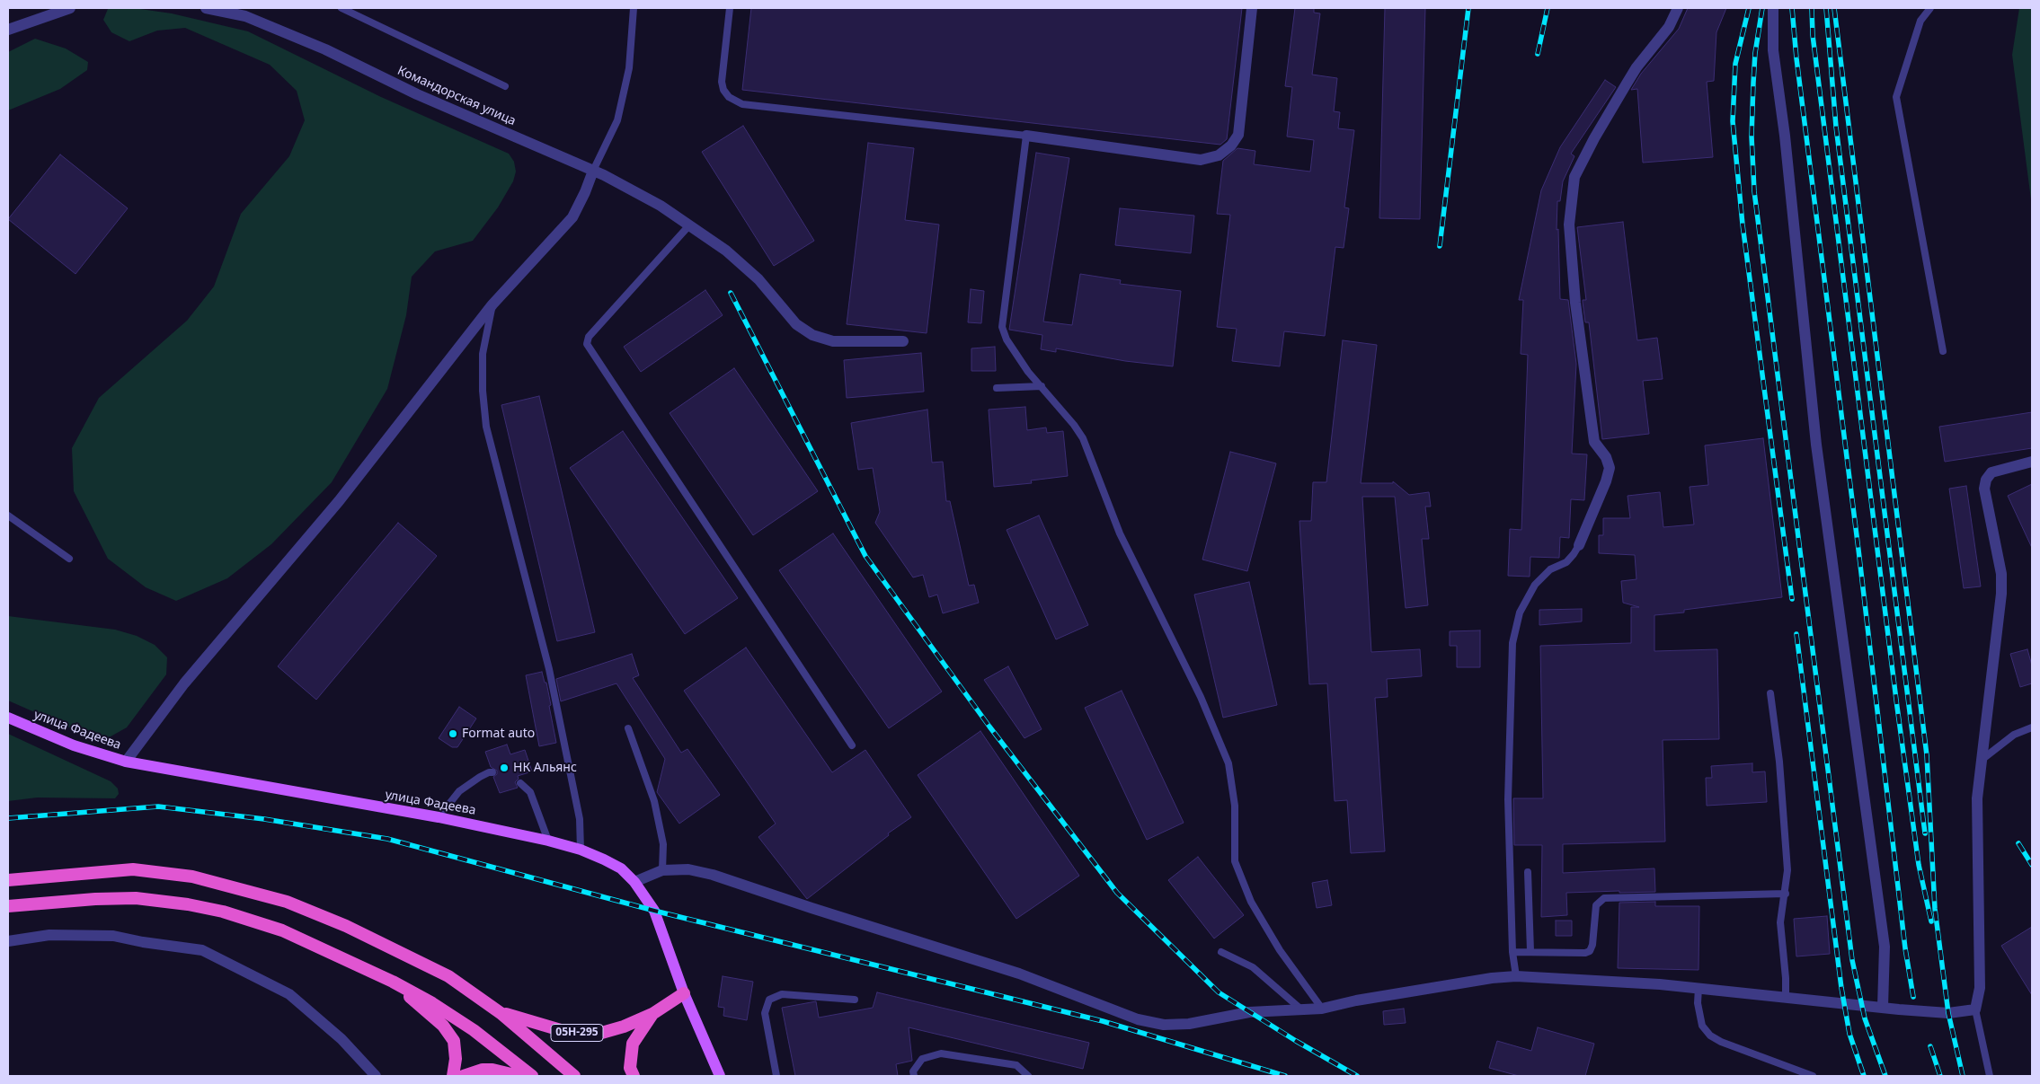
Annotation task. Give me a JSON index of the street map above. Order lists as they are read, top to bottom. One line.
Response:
{"streets":{"highway":["05Н-295"],"main road":["улица Фадеева"],"street":["Командорская улица"]},"crossings":[["улица Фадеева","05Н-295"]],"places":["Format auto","НК Альянс"]}
